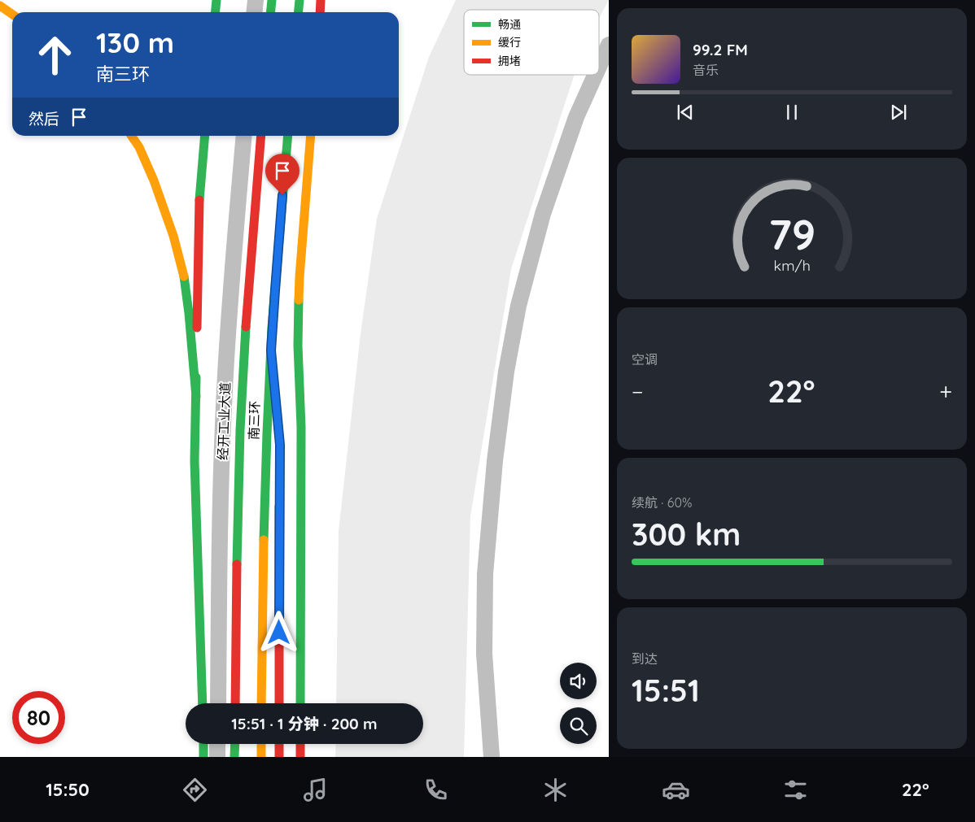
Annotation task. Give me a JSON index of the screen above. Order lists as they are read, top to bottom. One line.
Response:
{"streets":{"main road":["南三环"],"street":["经开工业大道"]},"legend":["畅通","缓行","拥堵"],"page":{"turn":["130 m","南三环"],"song":["99.2 FM","音乐"],"then":"然后","tile":["空调",["续航 · 60%","300 km"],["到达","15:51"]],"heat":["−","22°","+"],"limit":"80","trip":"15:51 · 1 分钟 · 200 m","tabs":["15:50","22°"],"gauge":["79","km/h"]}}
